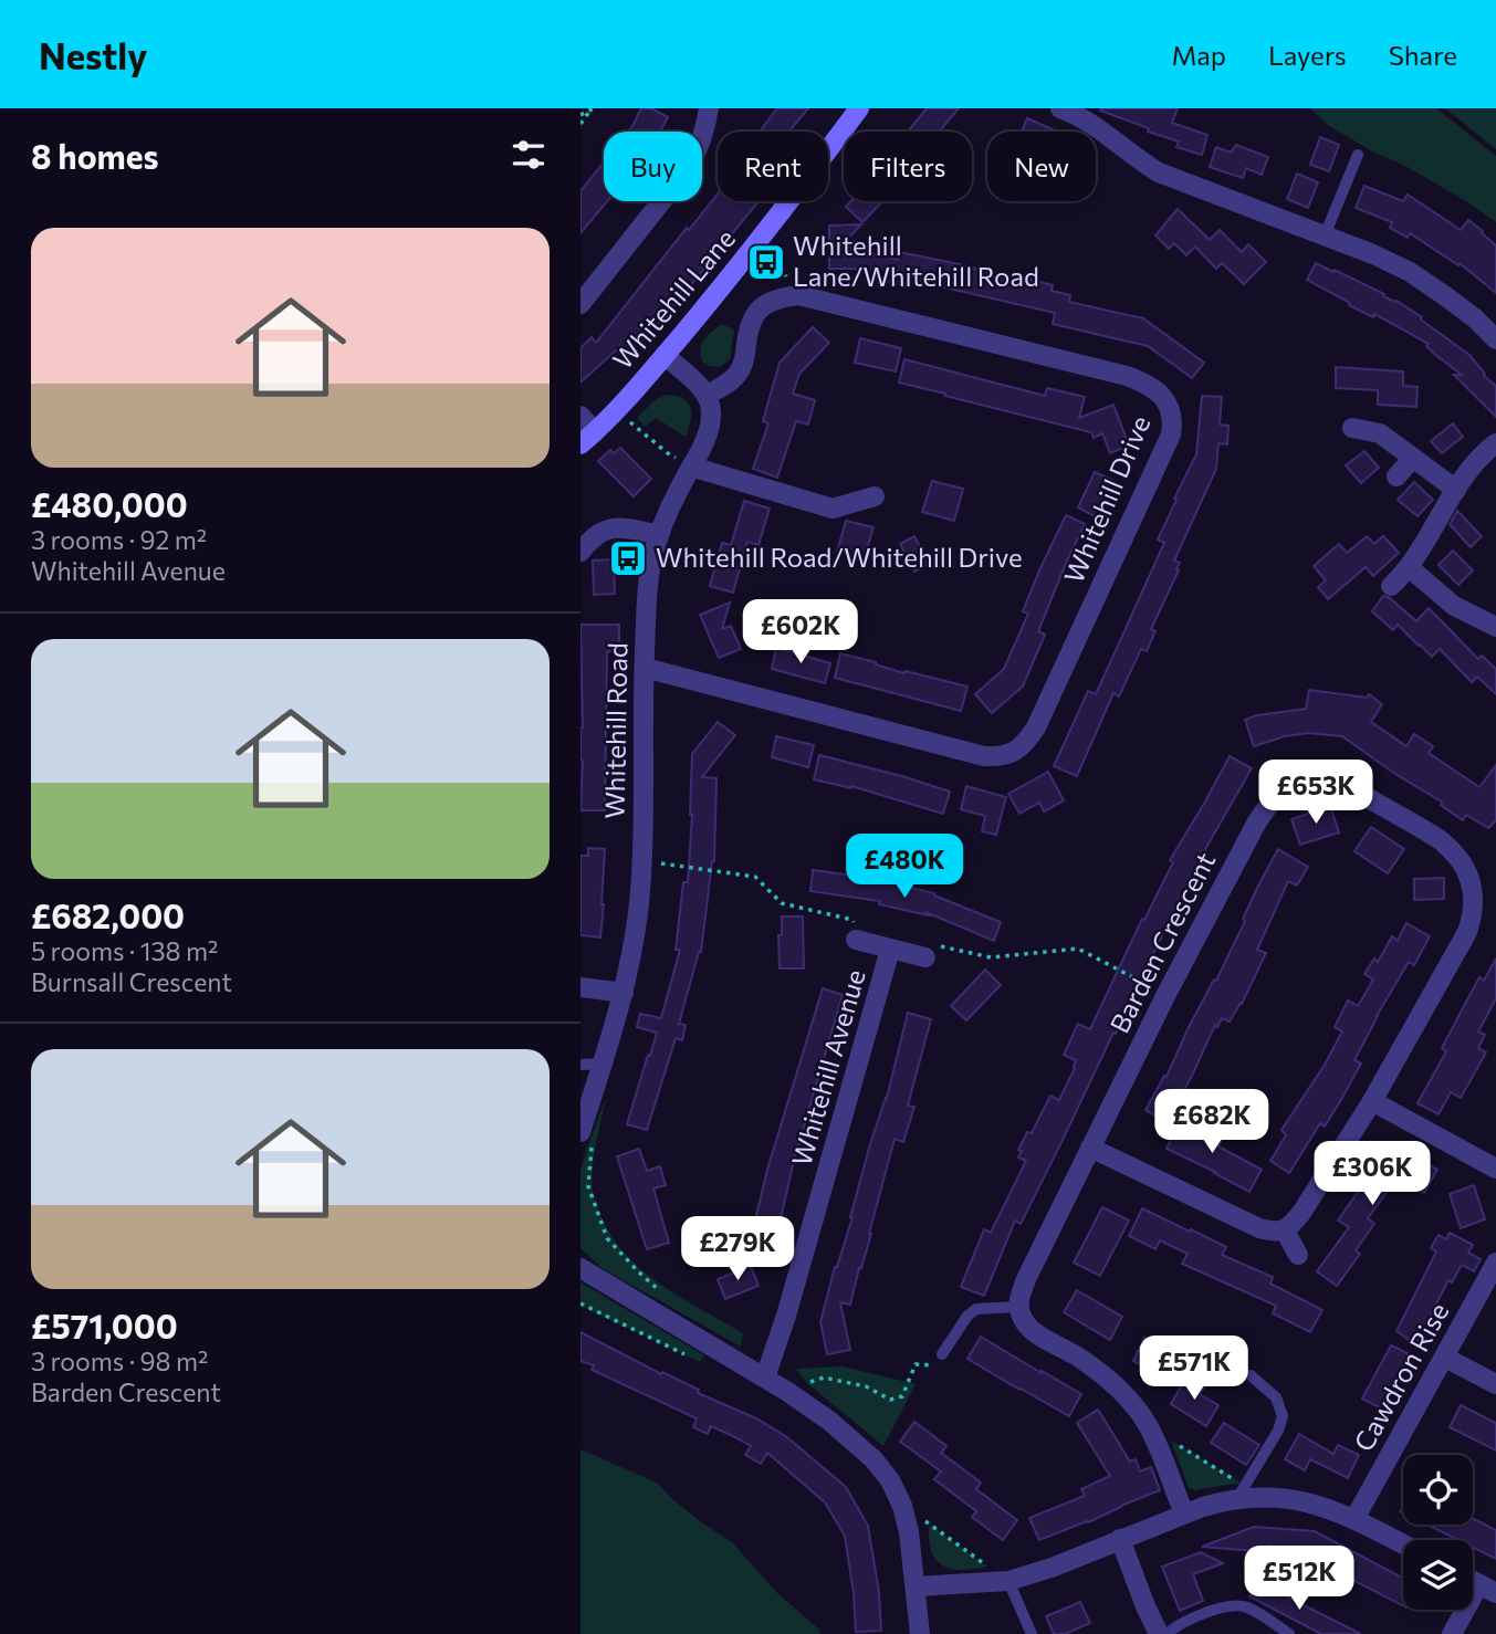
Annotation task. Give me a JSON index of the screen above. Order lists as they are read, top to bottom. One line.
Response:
{"streets":{"main road":["Whitehill Lane"],"street":["Whitehill Drive","Whitehill Road","Barden Crescent","Whitehill Avenue","Cawdron Rise"]},"crossings":[["Whitehill Drive","Whitehill Road"]],"places":{"bus stop":["Whitehill Lane/Whitehill Road","Whitehill Road/Whitehill Drive"]},"page":{"header":"Nestly","nav":["Map","Layers","Share"],"heading":"8 homes","chip":["Buy","Rent","Filters","New"],"list":[{"name":"£480,000","note":"3 rooms · 92 m² · Whitehill Avenue"},{"name":"£682,000","note":"5 rooms · 138 m² · Burnsall Crescent"},{"name":"£571,000","note":"3 rooms · 98 m² · Barden Crescent"}],"price":["£602K","£653K","£480K","£682K","£306K","£279K","£571K","£512K"]}}
